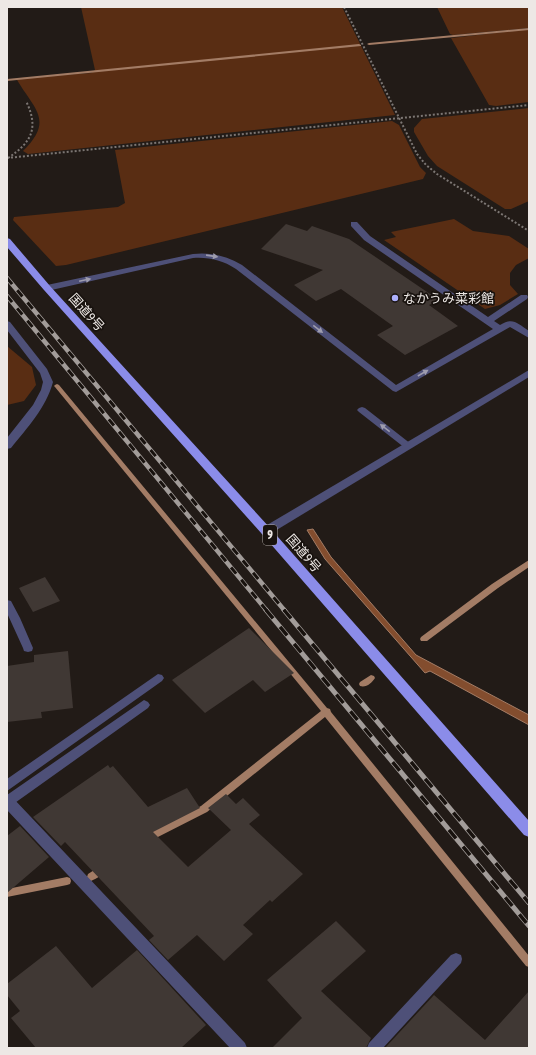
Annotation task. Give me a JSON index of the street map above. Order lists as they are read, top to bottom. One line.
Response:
{"streets":{"highway":["国道9号","9"]},"places":["なかうみ菜彩館"]}
